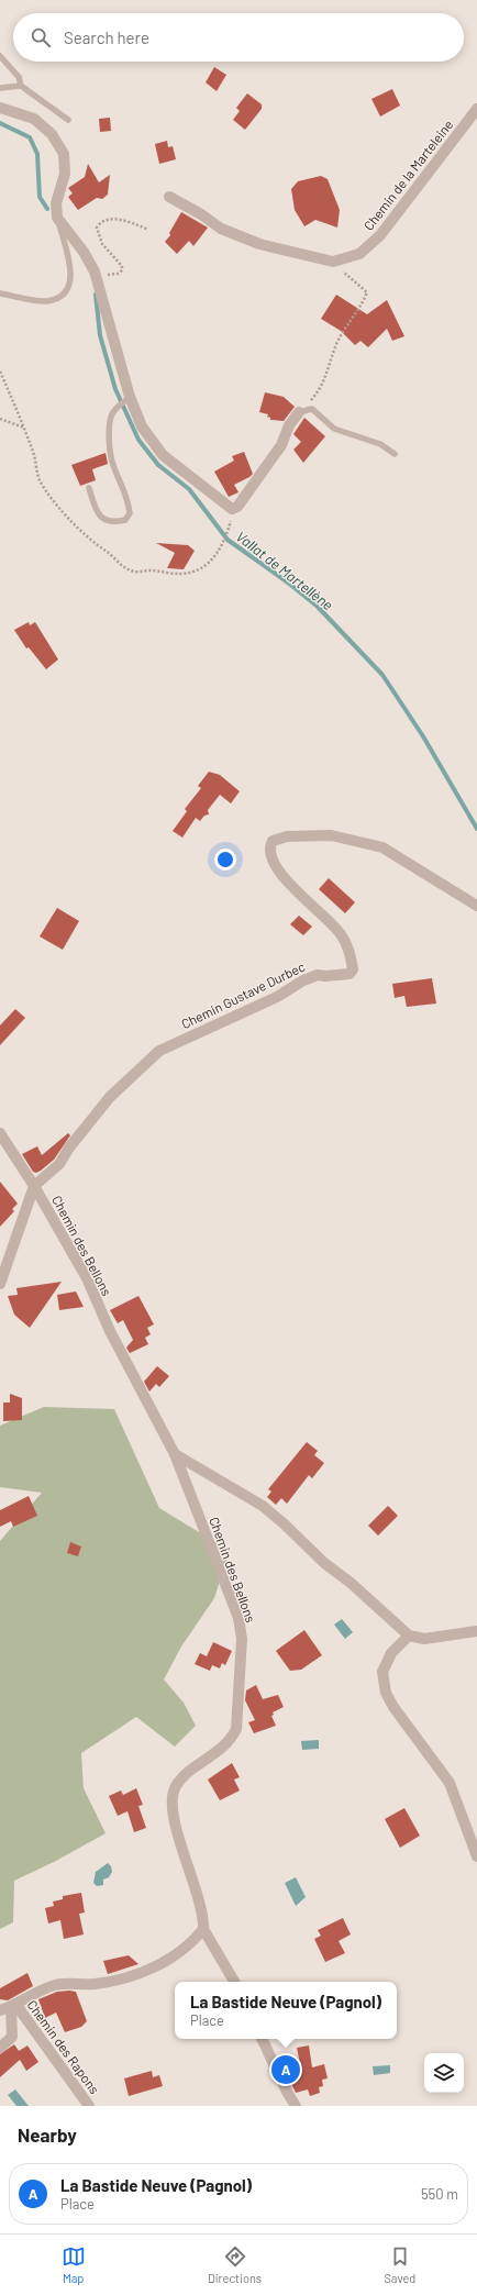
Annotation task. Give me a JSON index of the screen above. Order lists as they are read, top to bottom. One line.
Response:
{"streets":{"street":["Chemin de la Marteleine","Chemin Gustave Durbec","Chemin des Bellons","Chemin des Rapons"]},"crossings":[["Chemin Gustave Durbec","Chemin des Bellons"]],"water":["Vallat de Martellène"],"page":{"search":"Search here","popup":["La Bastide Neuve (Pagnol)","Place"],"pins":"A","heading":"Nearby","list":[{"mark":"A","name":"La Bastide Neuve (Pagnol)","note":"Place","value":"550 m"}],"nav":["Map","Directions","Saved"]}}
